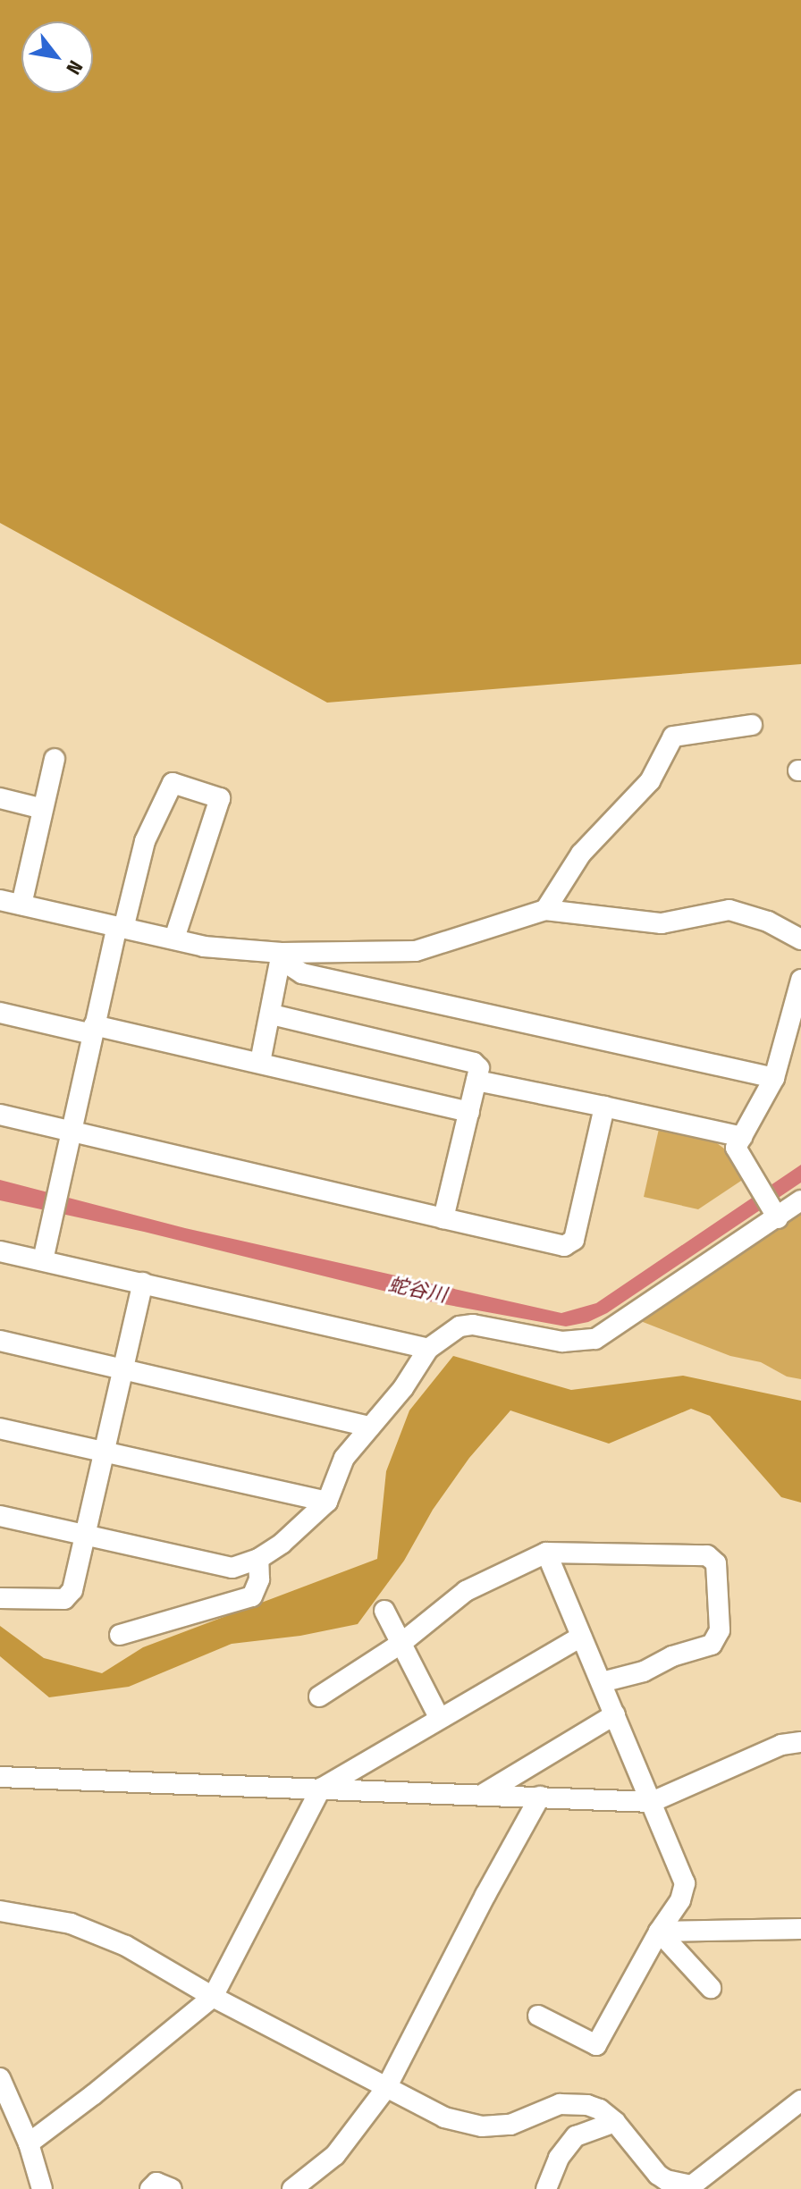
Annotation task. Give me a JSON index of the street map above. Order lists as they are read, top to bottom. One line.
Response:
{"water":["蛇谷川"],"north":"bottom right"}
